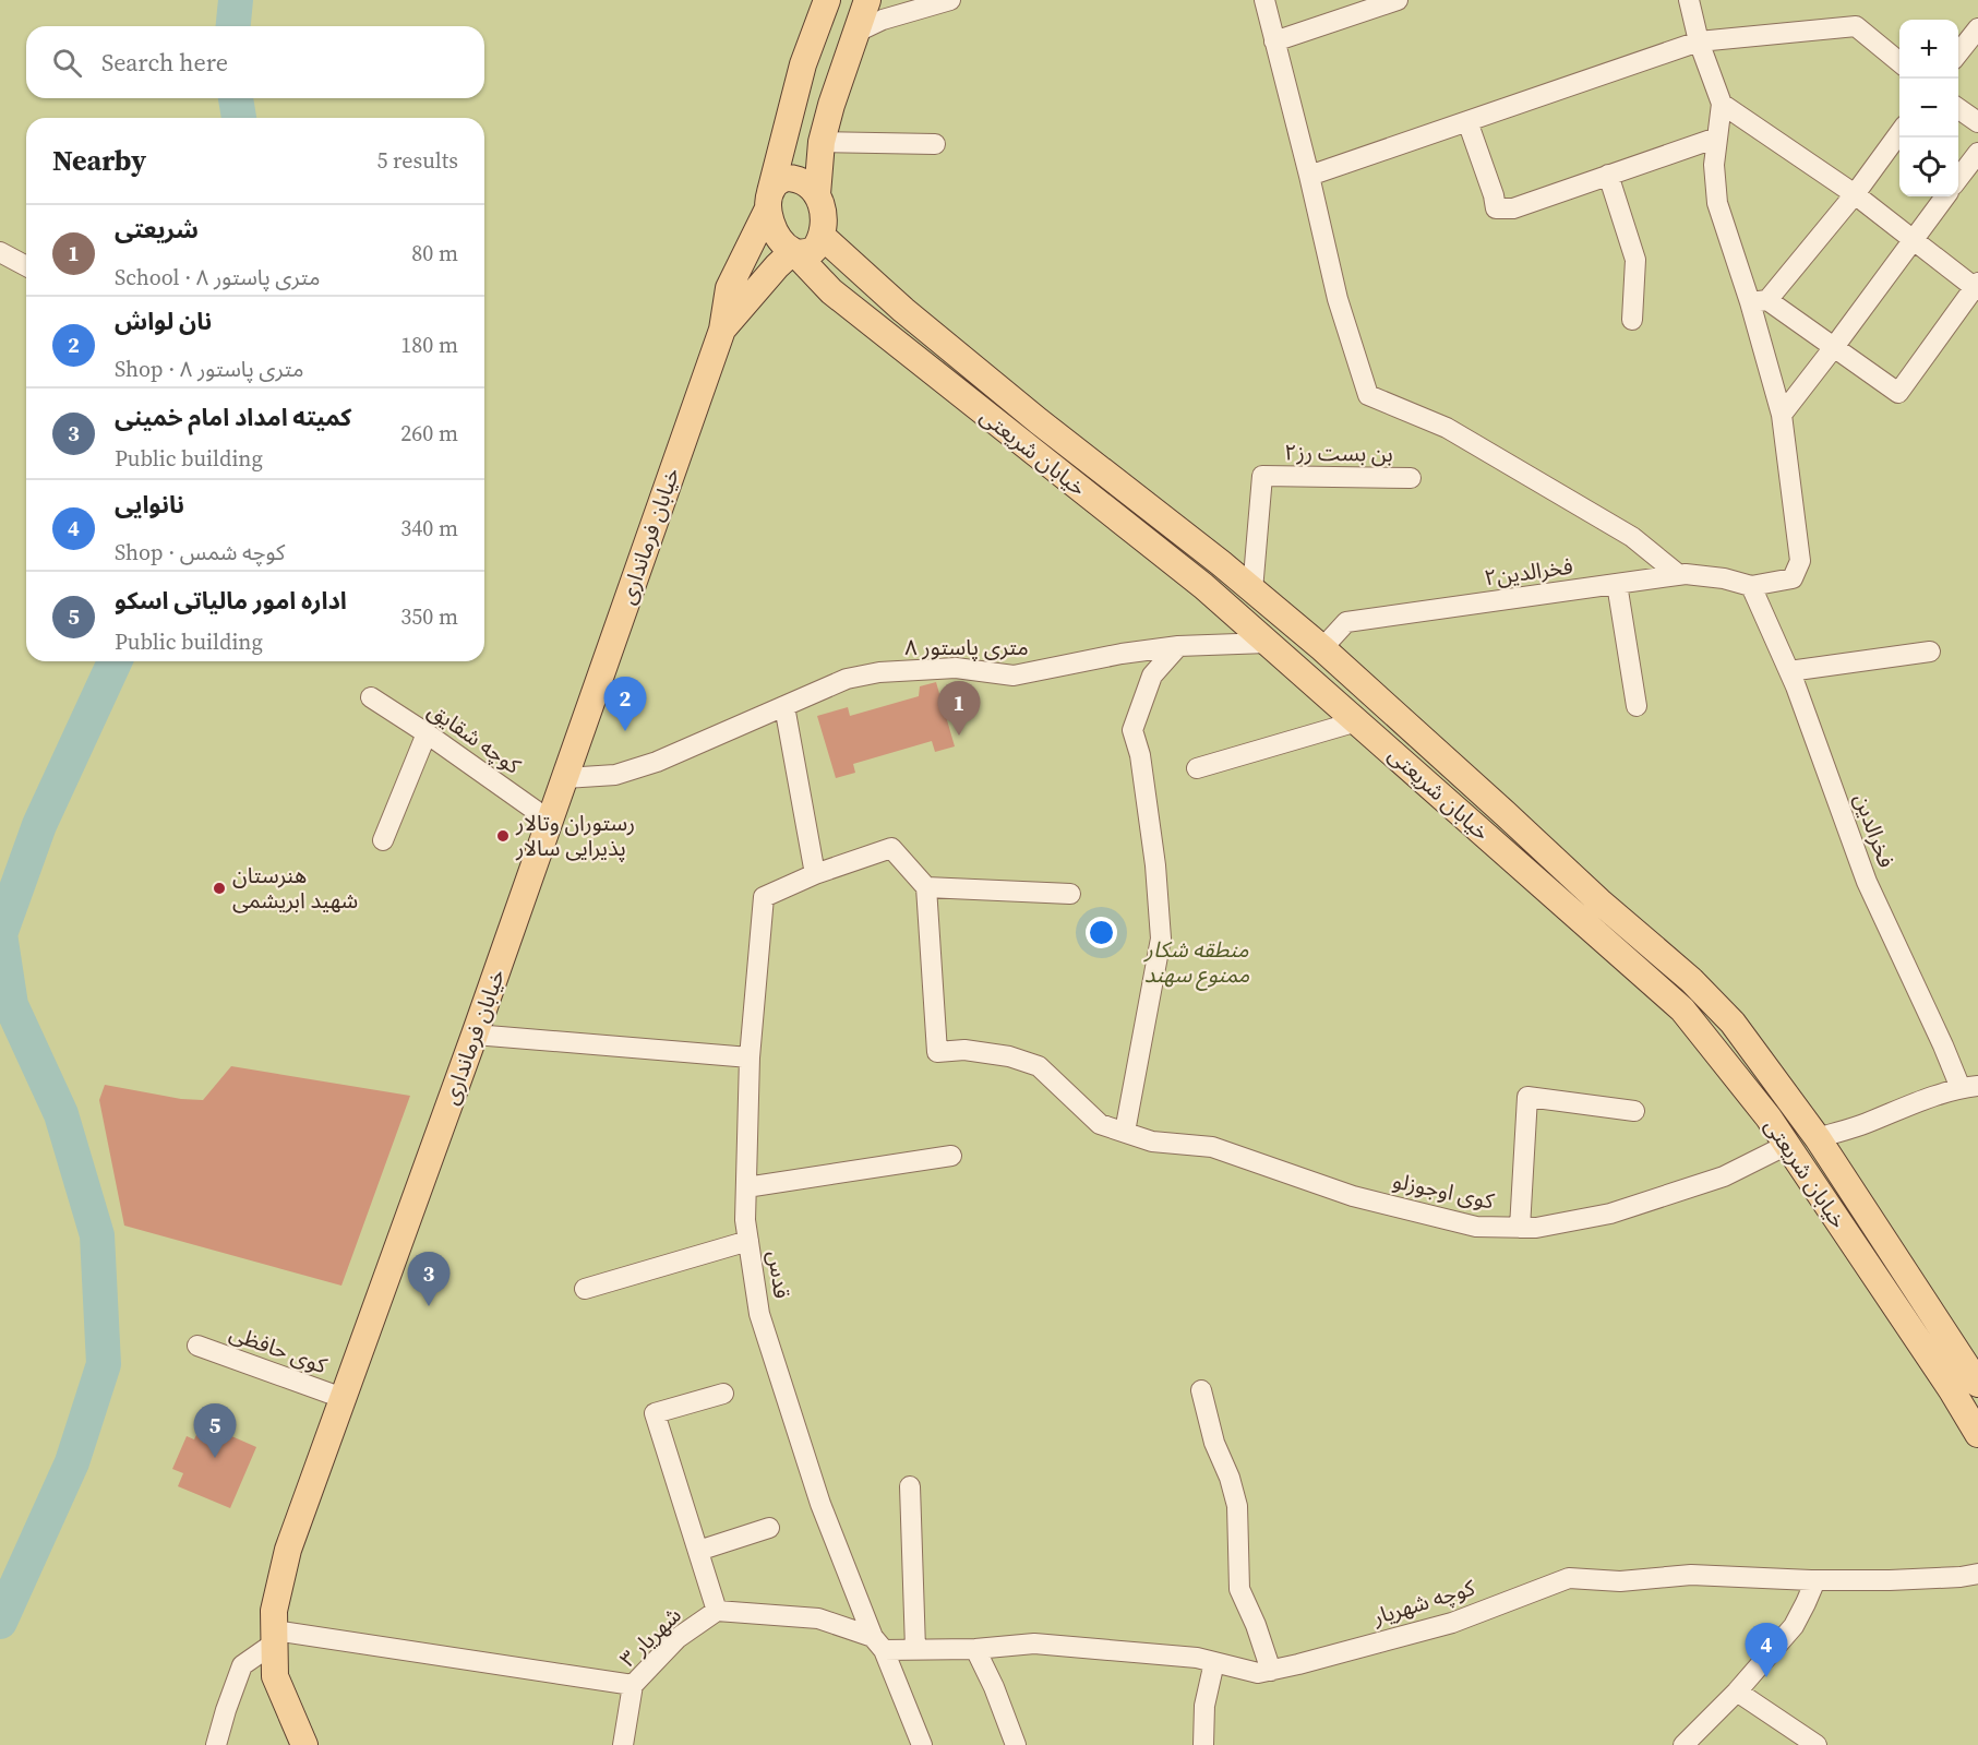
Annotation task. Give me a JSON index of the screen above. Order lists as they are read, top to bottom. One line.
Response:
{"streets":{"main road":["خیابان شریعتی","خیابان فرمانداری"],"street":["بن بست رز۲","فخرالدین۲","۸ متری پاستور","کوچه شقایق","فخرالدین","کوی اوجوزلو","قدس","کوی حافظی","کوچه شهریار","شهریار ۳"]},"crossings":[["خیابان شریعتی","بن بست رز۲"],["خیابان شریعتی","خیابان فرمانداری"],["خیابان شریعتی","فخرالدین۲"],["خیابان شریعتی","۸ متری پاستور"],["خیابان شریعتی","کوی اوجوزلو"],["خیابان فرمانداری","۸ متری پاستور"],["خیابان فرمانداری","کوچه شقایق"],["خیابان فرمانداری","کوی حافظی"],["فخرالدین۲","فخرالدین"],["قدس","کوچه شهریار"]],"parks":["منطقه شکار ممنوع سهند"],"places":["رستوران وتالار پذیرایی سالار","هنرستان شهید ابریشمی"],"page":{"map_buttons":["+","−"],"search":"Search here","heading":["Nearby","5 results"],"list":[{"mark":"1","name":"شریعتی","note":"School · ۸ متری پاستور","value":"80 m"},{"mark":"2","name":"نان لواش","note":"Shop · ۸ متری پاستور","value":"180 m"},{"mark":"3","name":"کمیته امداد امام خمینی","note":"Public building","value":"260 m"},{"mark":"4","name":"نانوایی","note":"Shop · کوچه شمس","value":"340 m"},{"mark":"5","name":"اداره امور مالیاتی اسکو","note":"Public building","value":"350 m"}],"pins":["2","1","3","5","4"]}}
